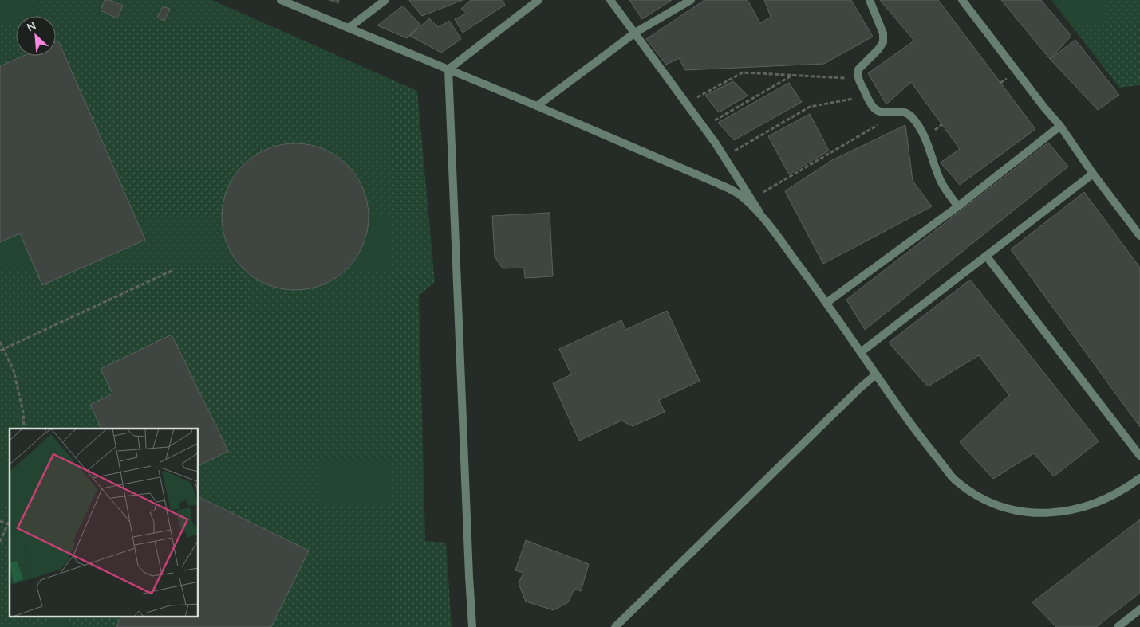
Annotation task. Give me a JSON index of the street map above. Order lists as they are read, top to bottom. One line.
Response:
{"north":"top left"}
